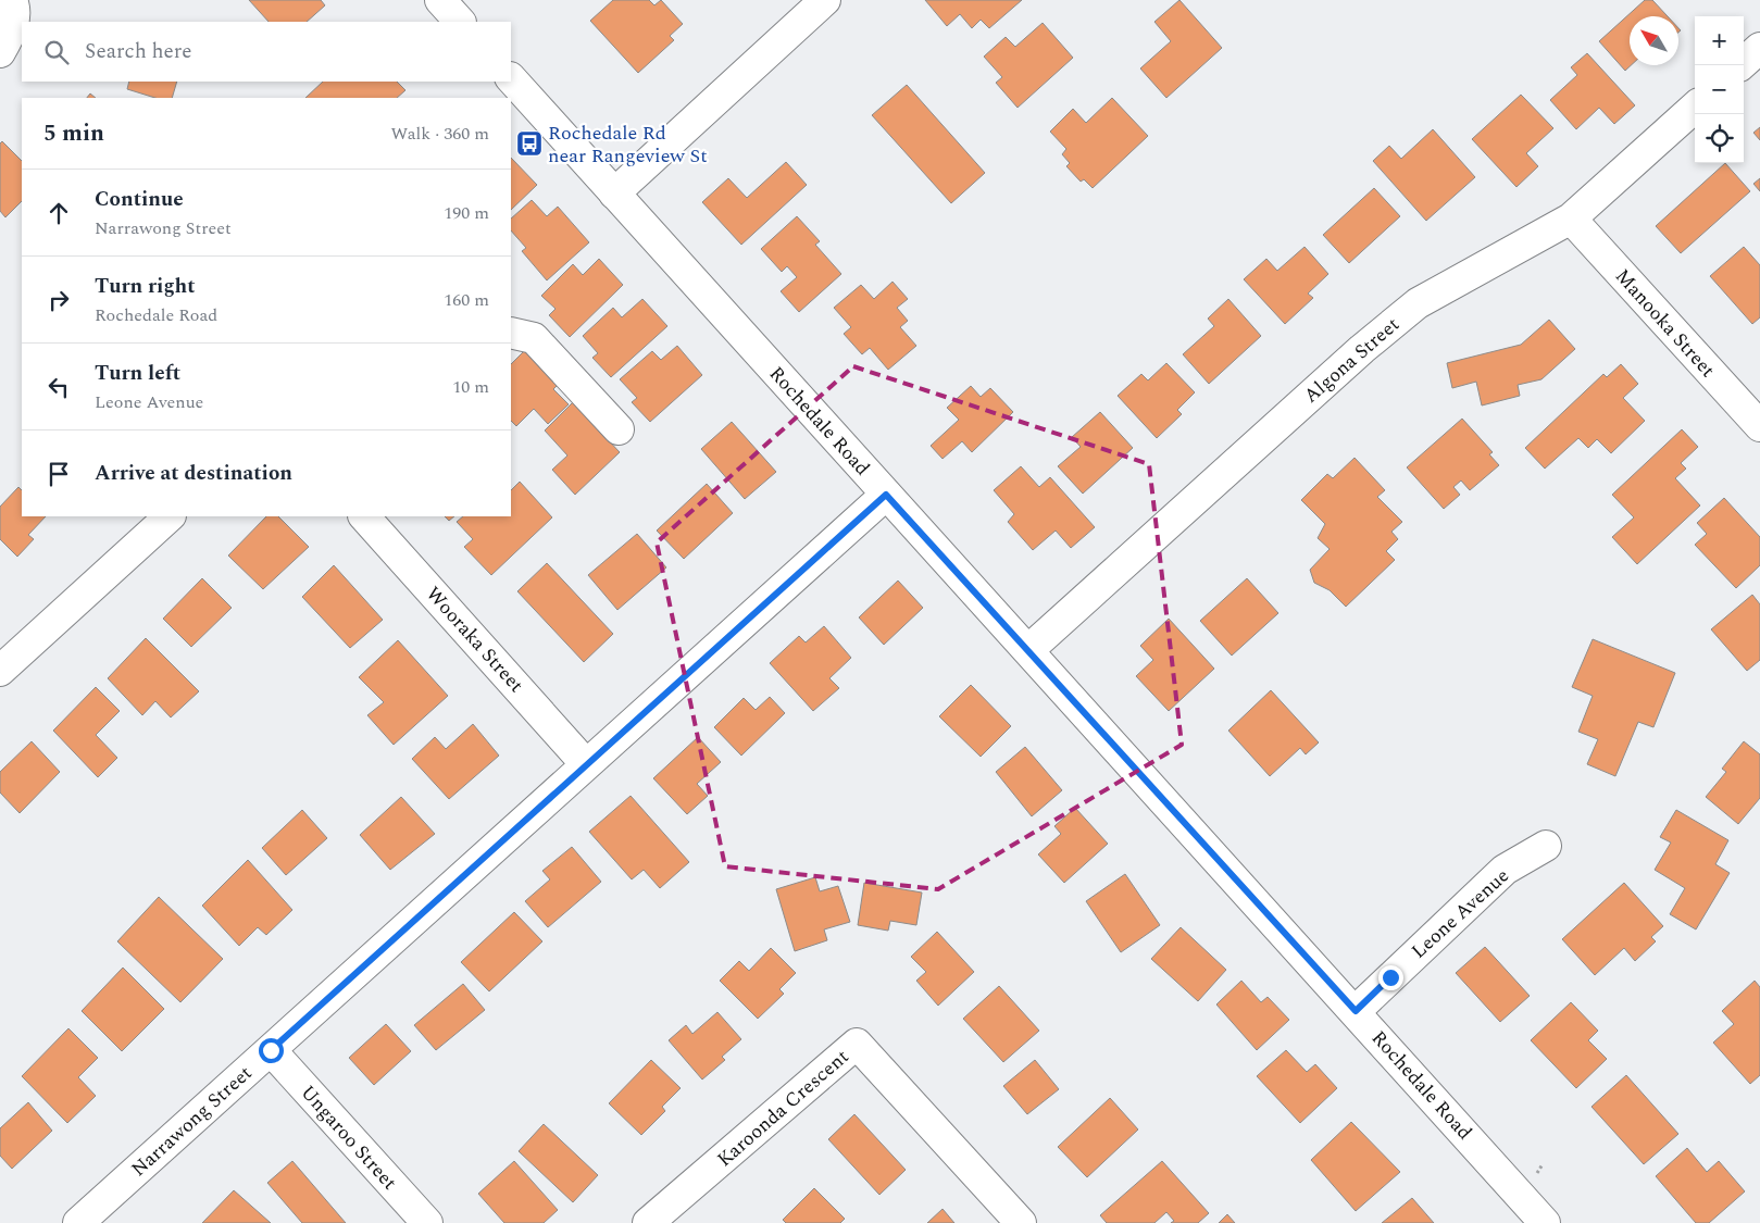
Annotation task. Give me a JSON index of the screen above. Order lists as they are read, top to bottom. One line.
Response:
{"streets":{"street":["Manooka Street","Algona Street","Rochedale Road","Wooraka Street","Leone Avenue","Karoonda Crescent","Narrawong Street","Ungaroo Street"]},"crossings":[["Manooka Street","Algona Street"],["Algona Street","Rochedale Road"],["Rochedale Road","Leone Avenue"],["Rochedale Road","Narrawong Street"],["Wooraka Street","Narrawong Street"],["Narrawong Street","Ungaroo Street"]],"places":{"bus stop":["Rochedale Rd near Rangeview St"]},"north":"top left","page":{"map_buttons":["+","−"],"search":"Search here","heading":["5 min","Walk · 360 m"],"list":[["Continue","Narrawong Street","190 m"],["Turn right","Rochedale Road","160 m"],["Turn left","Leone Avenue","10 m"],"Arrive at destination"]}}
